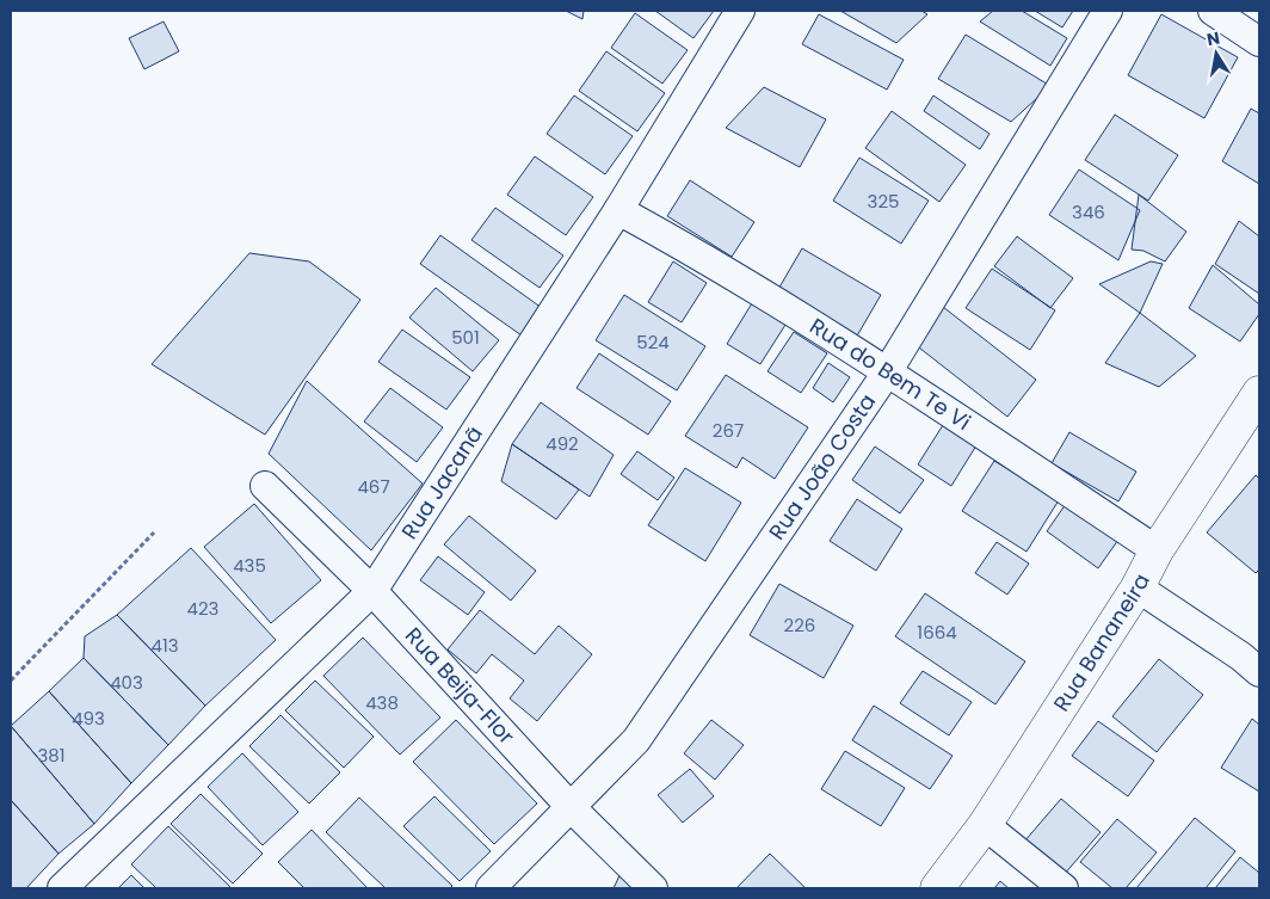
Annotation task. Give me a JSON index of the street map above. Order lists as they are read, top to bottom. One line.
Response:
{"streets":{"street":["Rua do Bem Te Vi","Rua João Costa","Rua Jacanã","Rua Bananeira","Rua Beija-Flor"]},"crossings":[["Rua do Bem Te Vi","Rua João Costa"],["Rua do Bem Te Vi","Rua Jacanã"],["Rua do Bem Te Vi","Rua Bananeira"],["Rua João Costa","Rua Beija-Flor"],["Rua Jacanã","Rua Beija-Flor"]],"house_numbers":["325","346","501","524","267","492","467","435","423","226","1664","413","403","438","493","381"],"north":"top"}
